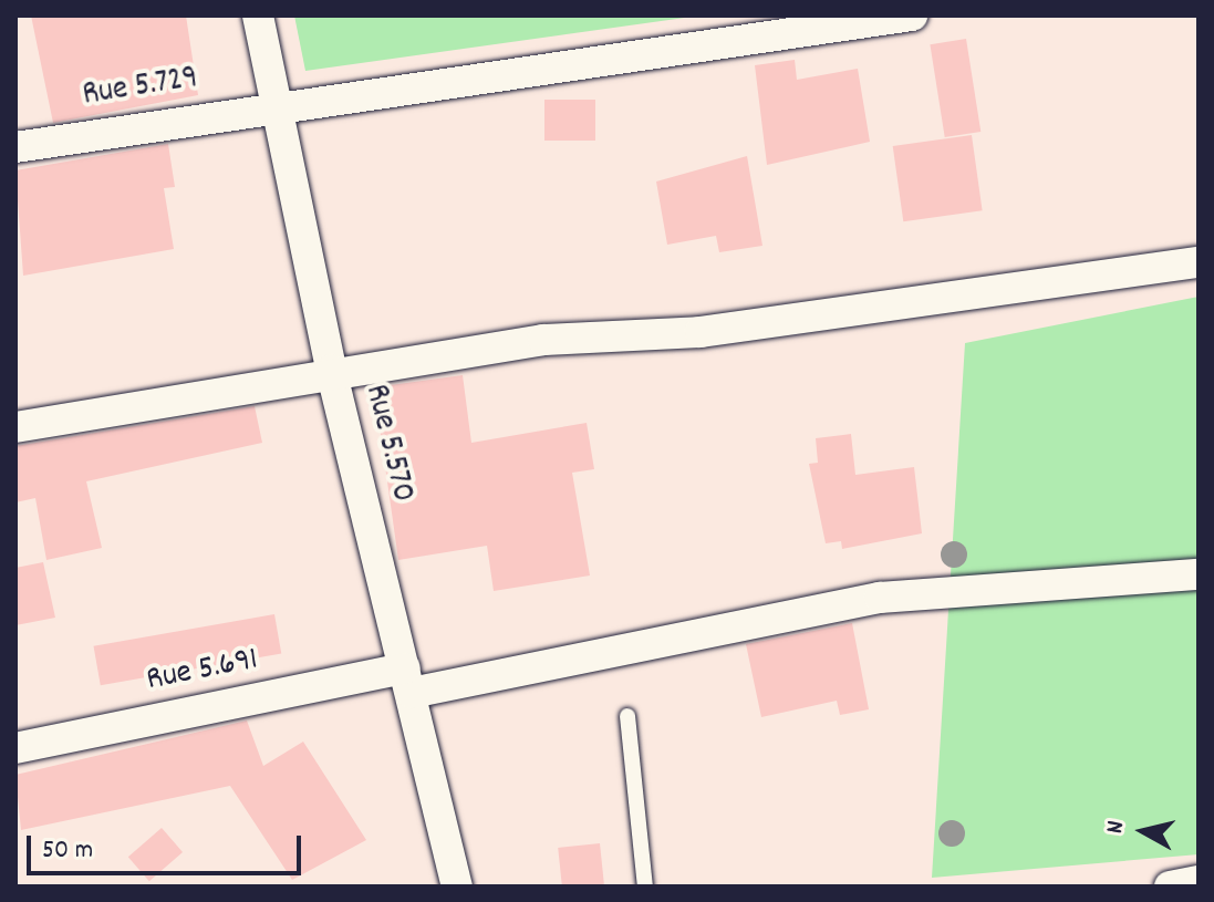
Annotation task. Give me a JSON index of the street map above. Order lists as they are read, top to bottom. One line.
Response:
{"streets":{"street":["Rue 5.729","Rue 5.570","Rue 5.691"]},"crossings":[["Rue 5.729","Rue 5.570"],["Rue 5.570","Rue 5.691"]],"scale_bar":"50 m","north":"left"}
